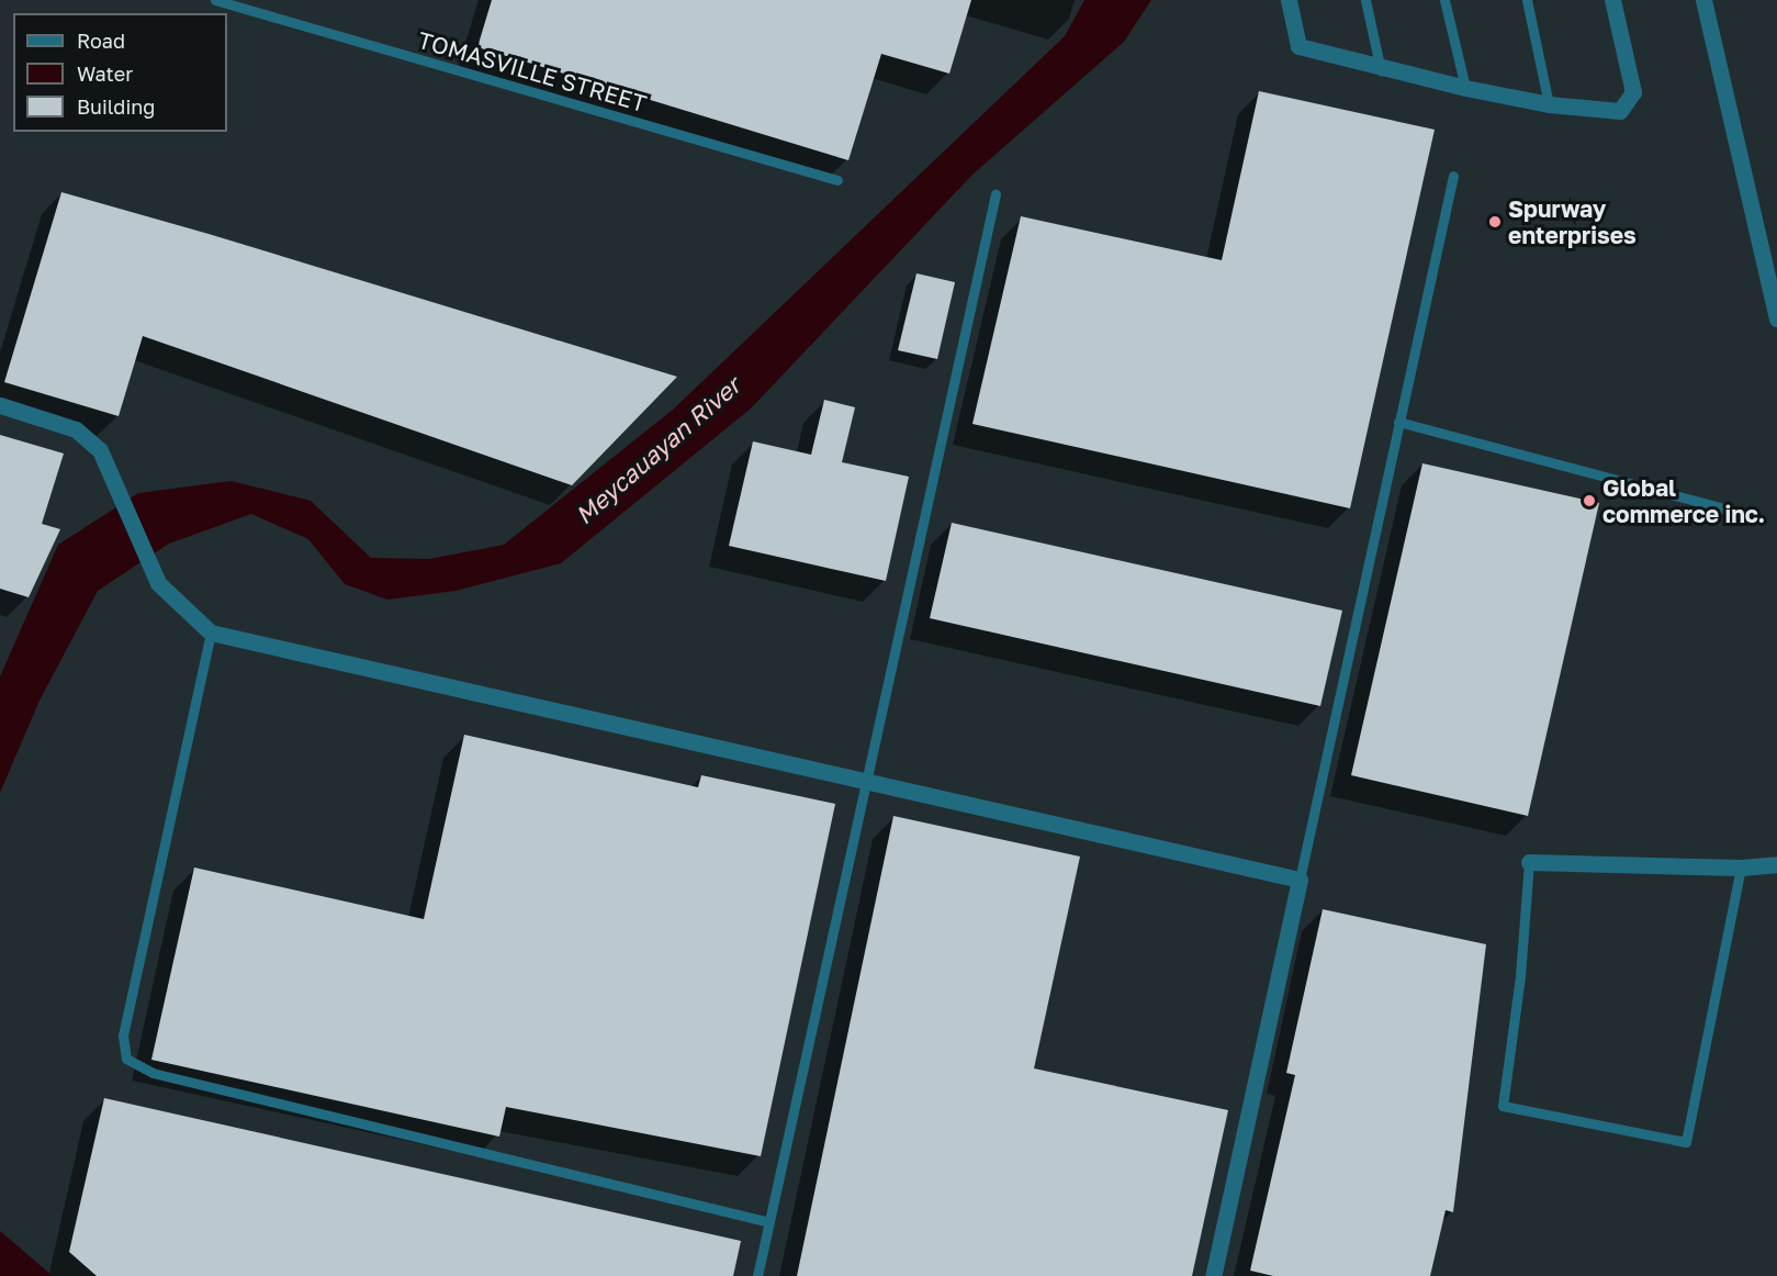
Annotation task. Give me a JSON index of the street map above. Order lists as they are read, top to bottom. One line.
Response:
{"streets":{"lane":["TOMASVILLE STREET"]},"water":["Meycauayan River"],"places":["Spurway enterprises","Global commerce inc."],"legend":["Road","Water","Building"]}
